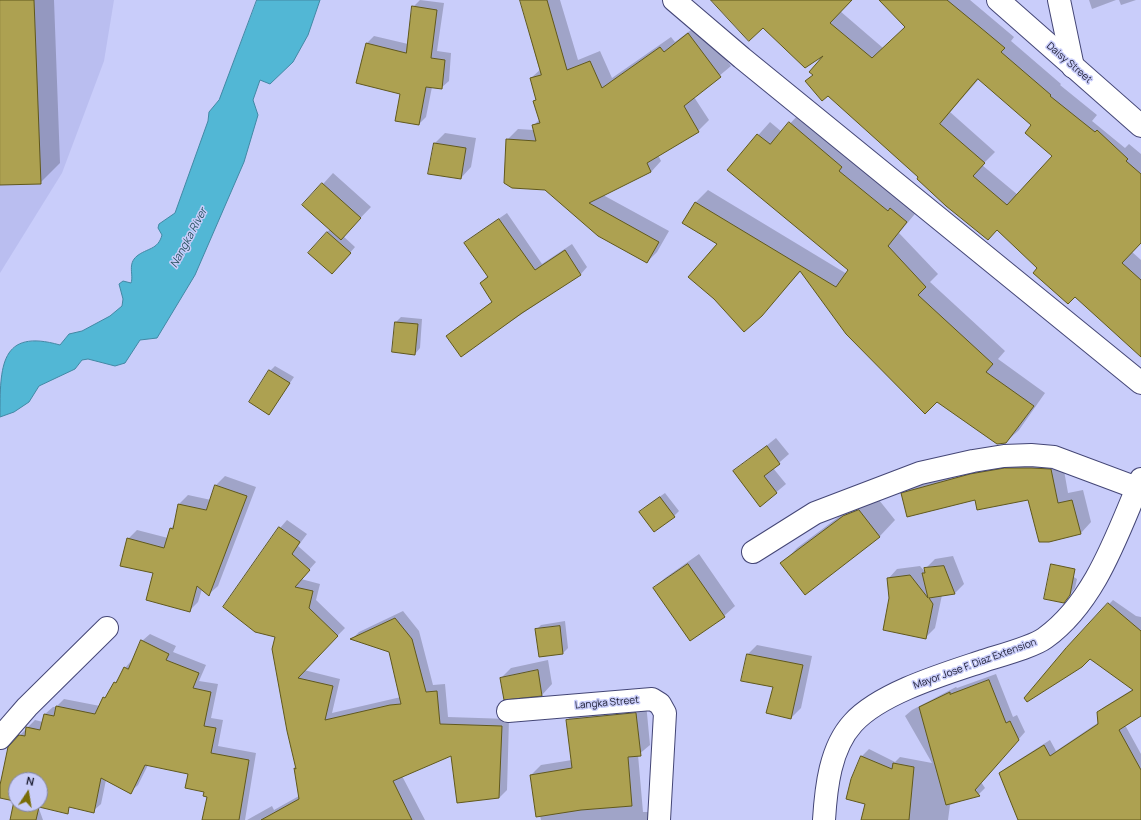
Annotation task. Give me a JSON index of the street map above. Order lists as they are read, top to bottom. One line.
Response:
{"streets":{"street":["Daisy Street","Mayor Jose F. Diaz Extension","Langka Street"]},"water":["Nangka River"],"north":"top"}
